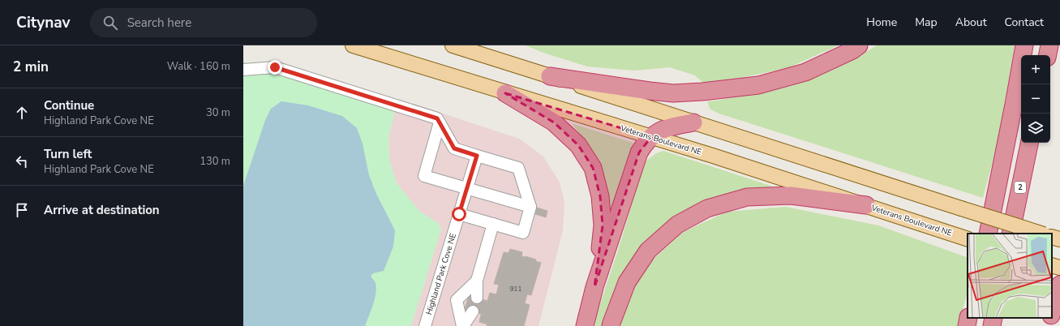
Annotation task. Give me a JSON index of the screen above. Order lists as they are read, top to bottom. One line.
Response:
{"streets":{"highway":["2"],"main road":["Veterans Boulevard NE"],"lane":["Highland Park Cove NE"]},"house_numbers":["911"],"page":{"header":"Citynav","search":"Search here","nav":["Home","Map","About","Contact"],"heading":["2 min","Walk · 160 m"],"map_buttons":["+","−"],"list":[["Continue","Highland Park Cove NE","30 m"],["Turn left","Highland Park Cove NE","130 m"],"Arrive at destination"]}}
